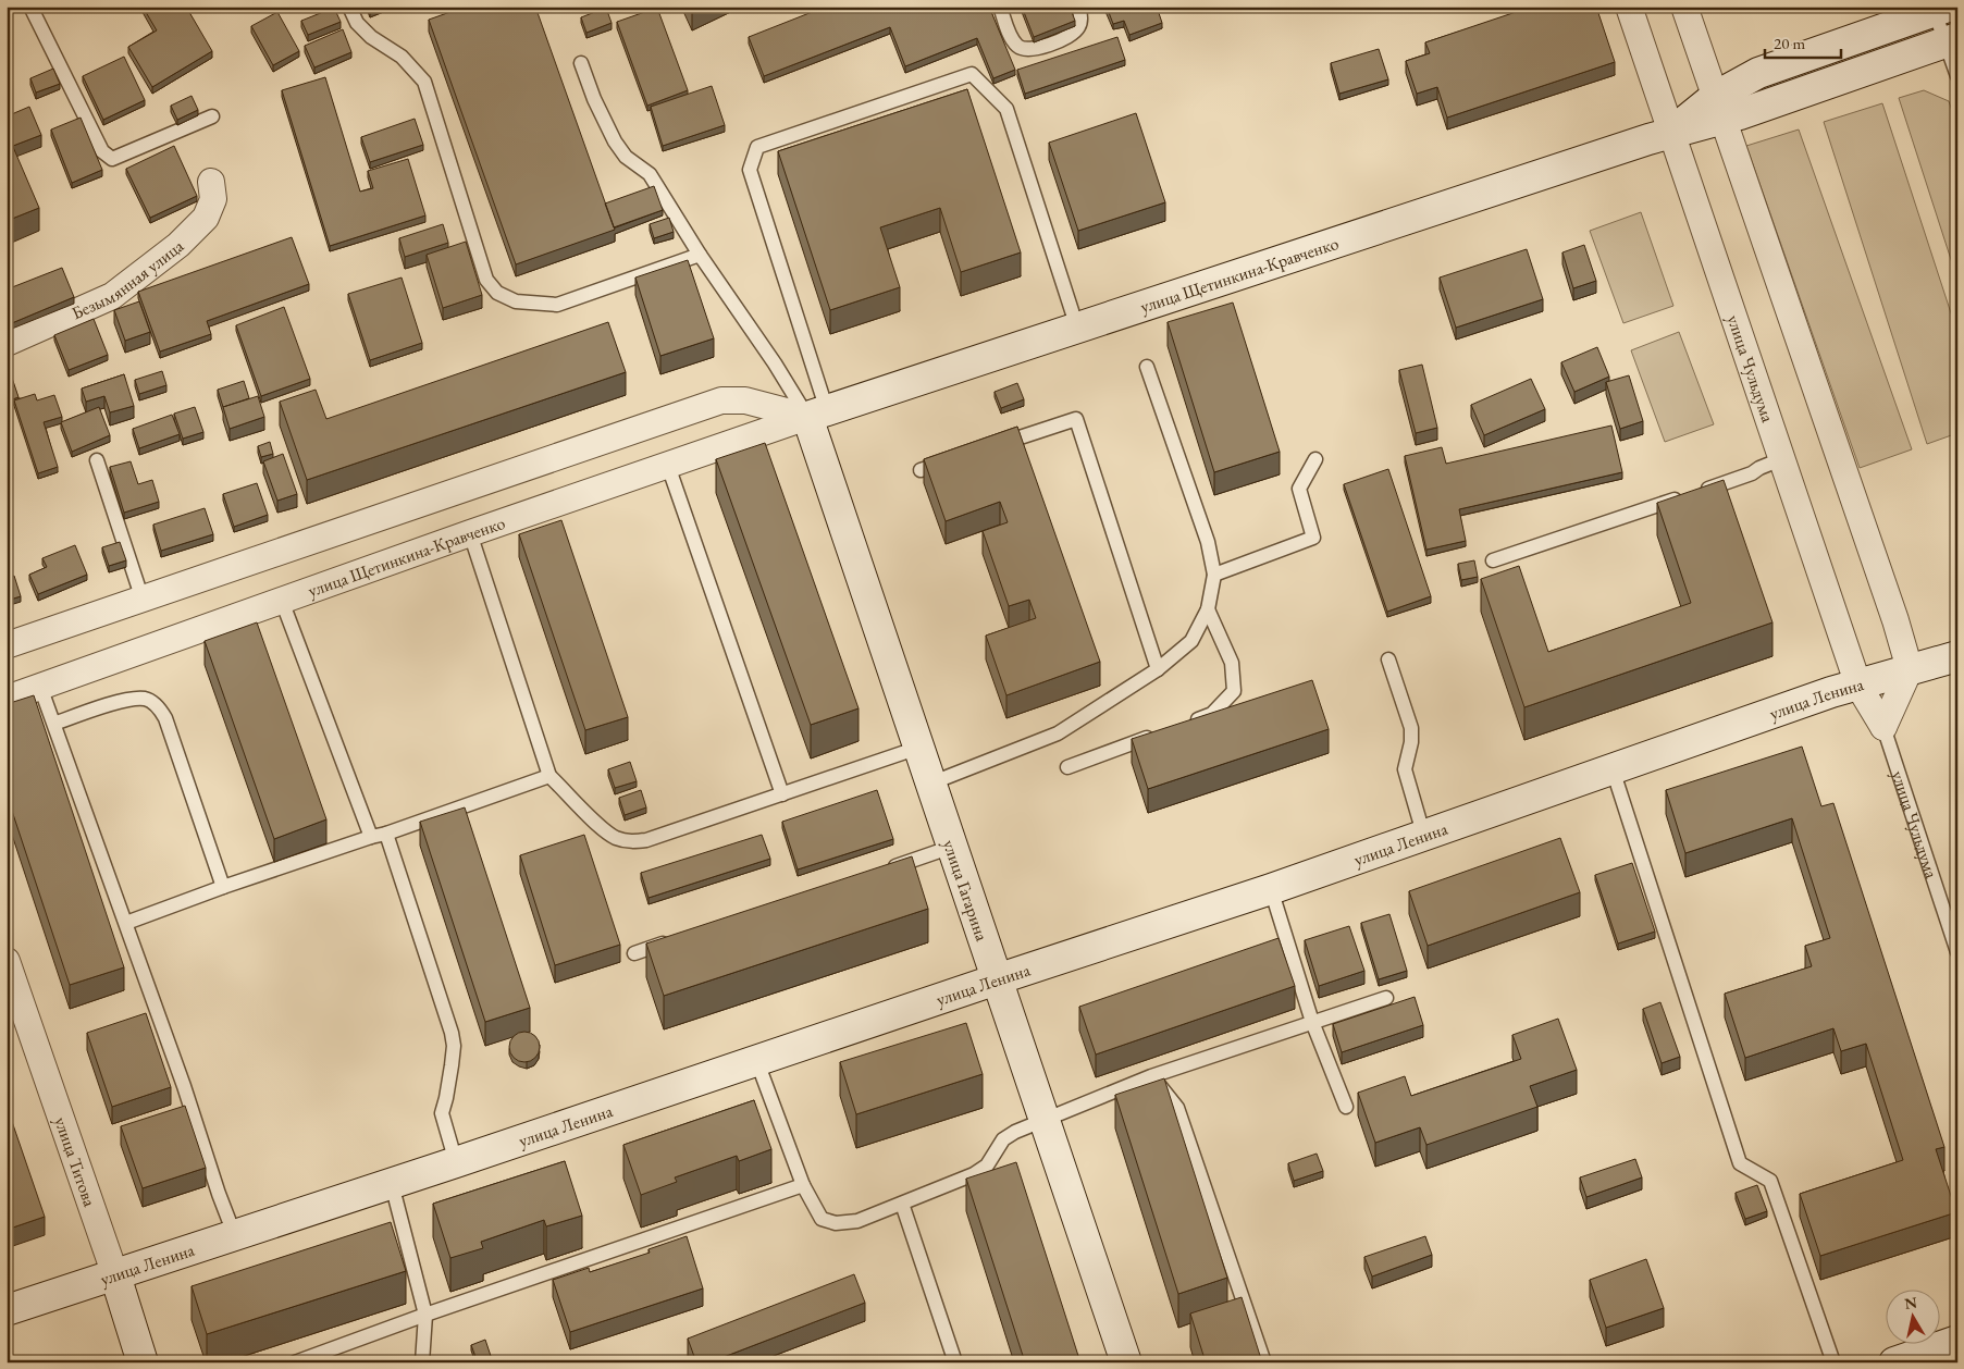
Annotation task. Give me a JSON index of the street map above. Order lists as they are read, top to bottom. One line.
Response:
{"streets":{"street":["улица Щетинкина-Кравченко","Безымянная улица","улица Чульдума","улица Ленина","улица Гагарина","улица Титова"]},"crossings":[["улица Щетинкина-Кравченко","улица Чульдума"],["улица Щетинкина-Кравченко","улица Гагарина"],["улица Чульдума","улица Ленина"],["улица Ленина","улица Гагарина"],["улица Ленина","улица Титова"]],"scale_bar":"20 m","north":"top"}
